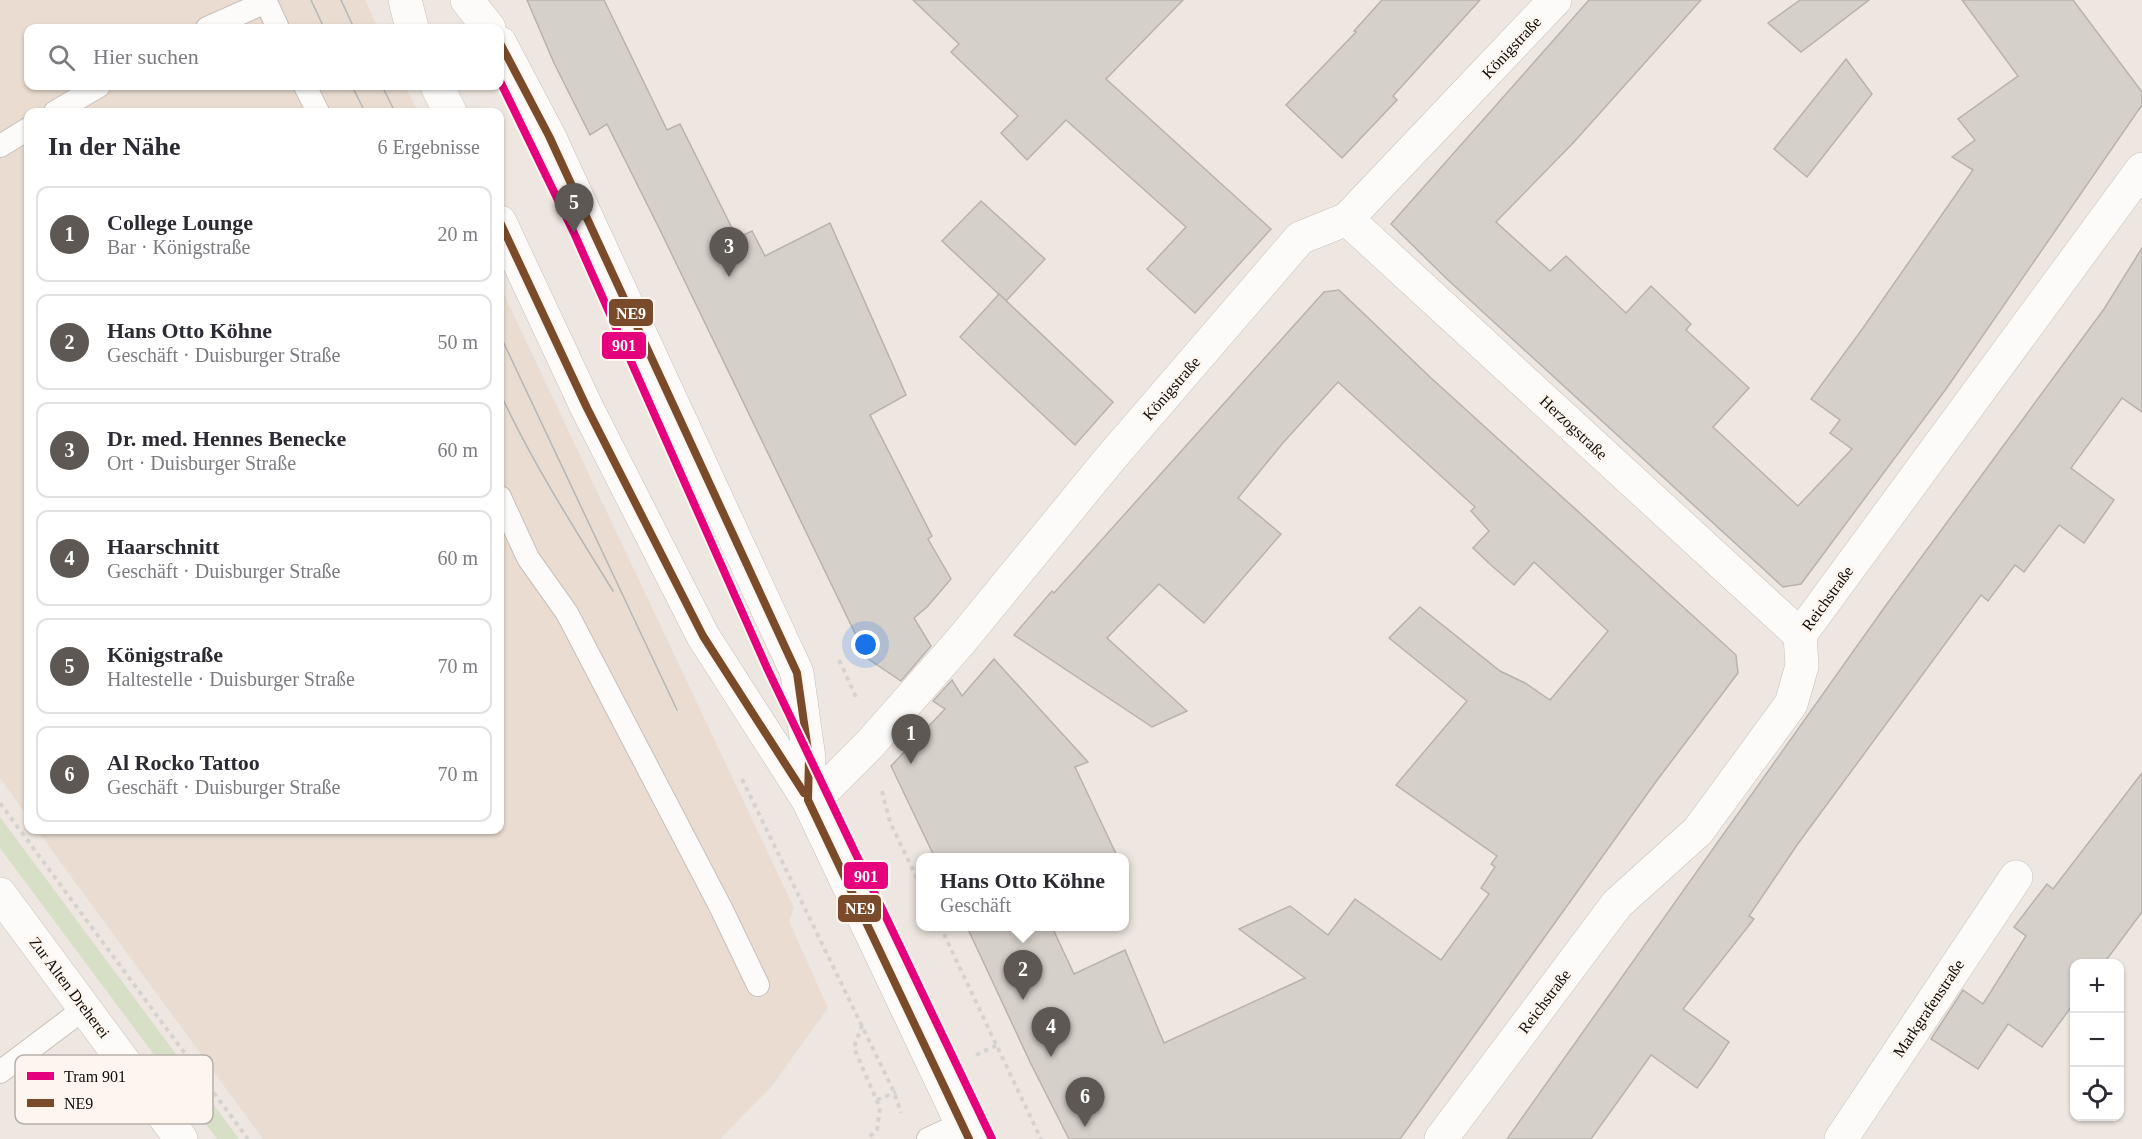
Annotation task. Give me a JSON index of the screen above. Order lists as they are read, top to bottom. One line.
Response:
{"streets":{"street":["Königstraße","Herzogstraße","Reichstraße","Zur Alten Dreherei","Markgrafenstraße"]},"crossings":[["Königstraße","Herzogstraße"],["Herzogstraße","Reichstraße"]],"lines":["transit line NE9","tram line 901"],"legend":["Tram 901","NE9"],"page":{"search":"Hier suchen","heading":["In der Nähe","6 Ergebnisse"],"pins":["5","3","1","2","4","6"],"list":[{"mark":"1","name":"College Lounge","note":"Bar · Königstraße","value":"20 m"},{"mark":"2","name":"Hans Otto Köhne","note":"Geschäft · Duisburger Straße","value":"50 m"},{"mark":"3","name":"Dr. med. Hennes Benecke","note":"Ort · Duisburger Straße","value":"60 m"},{"mark":"4","name":"Haarschnitt","note":"Geschäft · Duisburger Straße","value":"60 m"},{"mark":"5","name":"Königstraße","note":"Haltestelle · Duisburger Straße","value":"70 m"},{"mark":"6","name":"Al Rocko Tattoo","note":"Geschäft · Duisburger Straße","value":"70 m"}],"popup":["Hans Otto Köhne","Geschäft"],"map_buttons":["+","−"]}}
